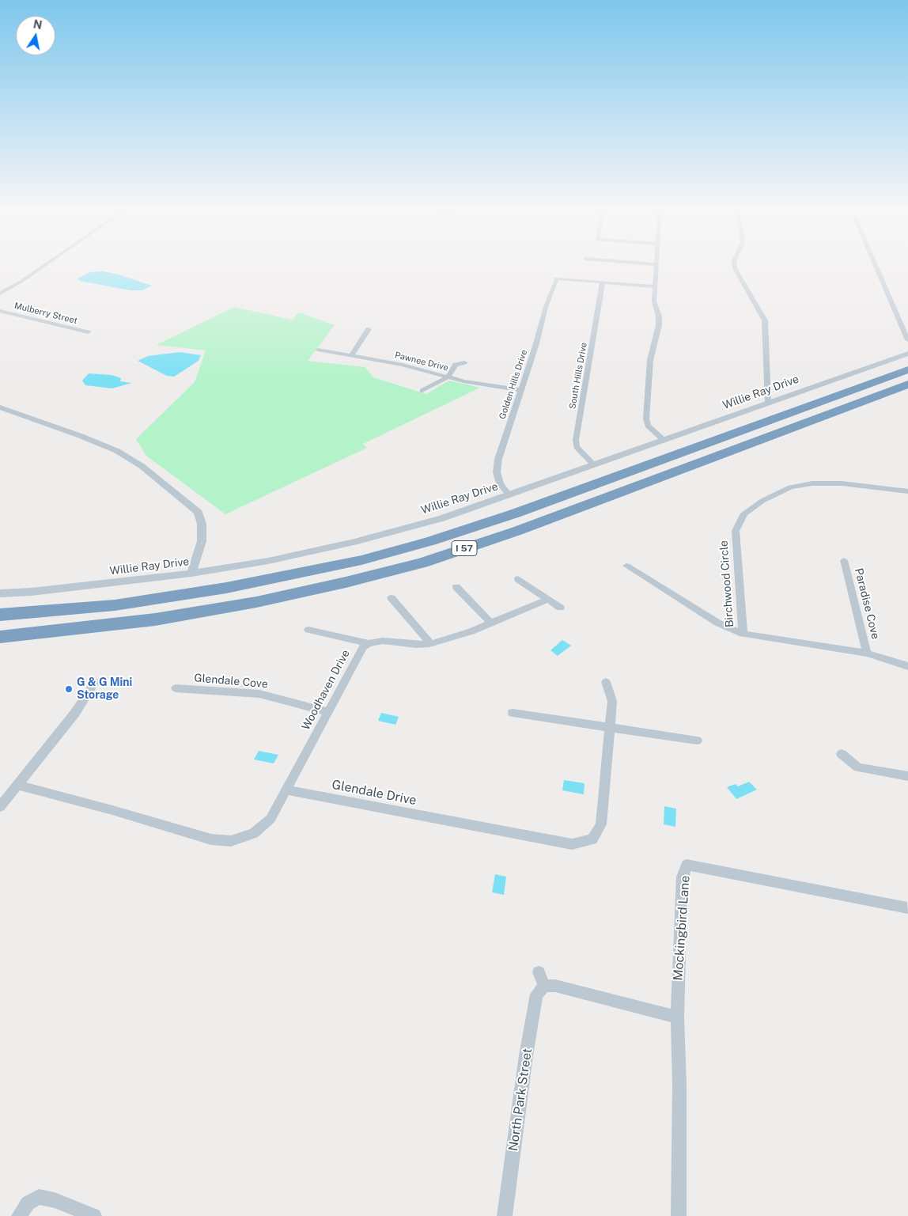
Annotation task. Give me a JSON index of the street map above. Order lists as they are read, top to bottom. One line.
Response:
{"streets":{"highway":["I 57"],"street":["Mulberry Street","Pawnee Drive","South Hills Drive","Golden Hills Drive","Willie Ray Drive","Birchwood Circle","Paradise Cove","Glendale Cove","Woodhaven Drive","Glendale Drive","Mockingbird Lane","North Park Street"]},"crossings":[["Pawnee Drive","Golden Hills Drive"],["South Hills Drive","Golden Hills Drive"],["South Hills Drive","Willie Ray Drive"],["Golden Hills Drive","Willie Ray Drive"],["Birchwood Circle","Paradise Cove"],["Glendale Cove","Woodhaven Drive"],["Woodhaven Drive","Glendale Drive"]],"places":["G & G Mini Storage"],"north":"top"}
